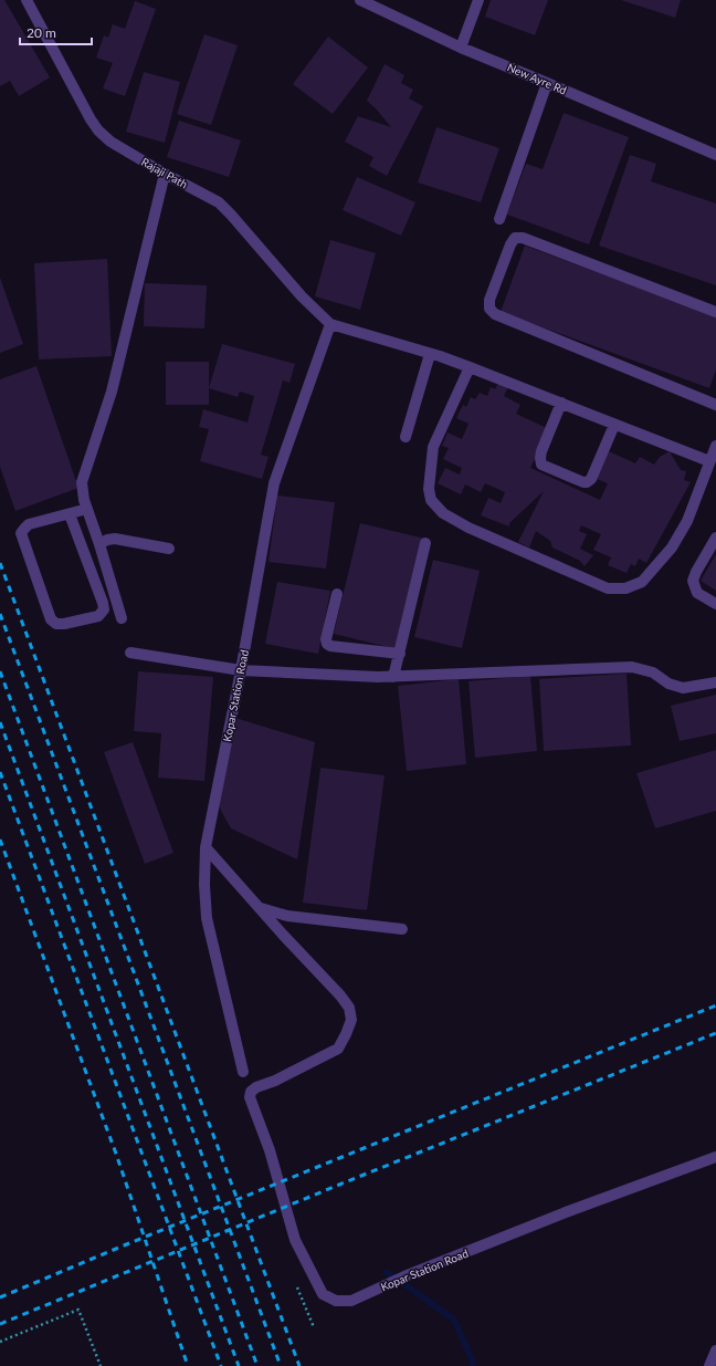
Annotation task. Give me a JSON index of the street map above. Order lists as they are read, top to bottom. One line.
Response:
{"streets":{"street":["New Ayre Rd","Rajaji Path","Kopar Station Road"]},"crossings":[["Rajaji Path","Kopar Station Road"]],"scale_bar":"20 m"}
